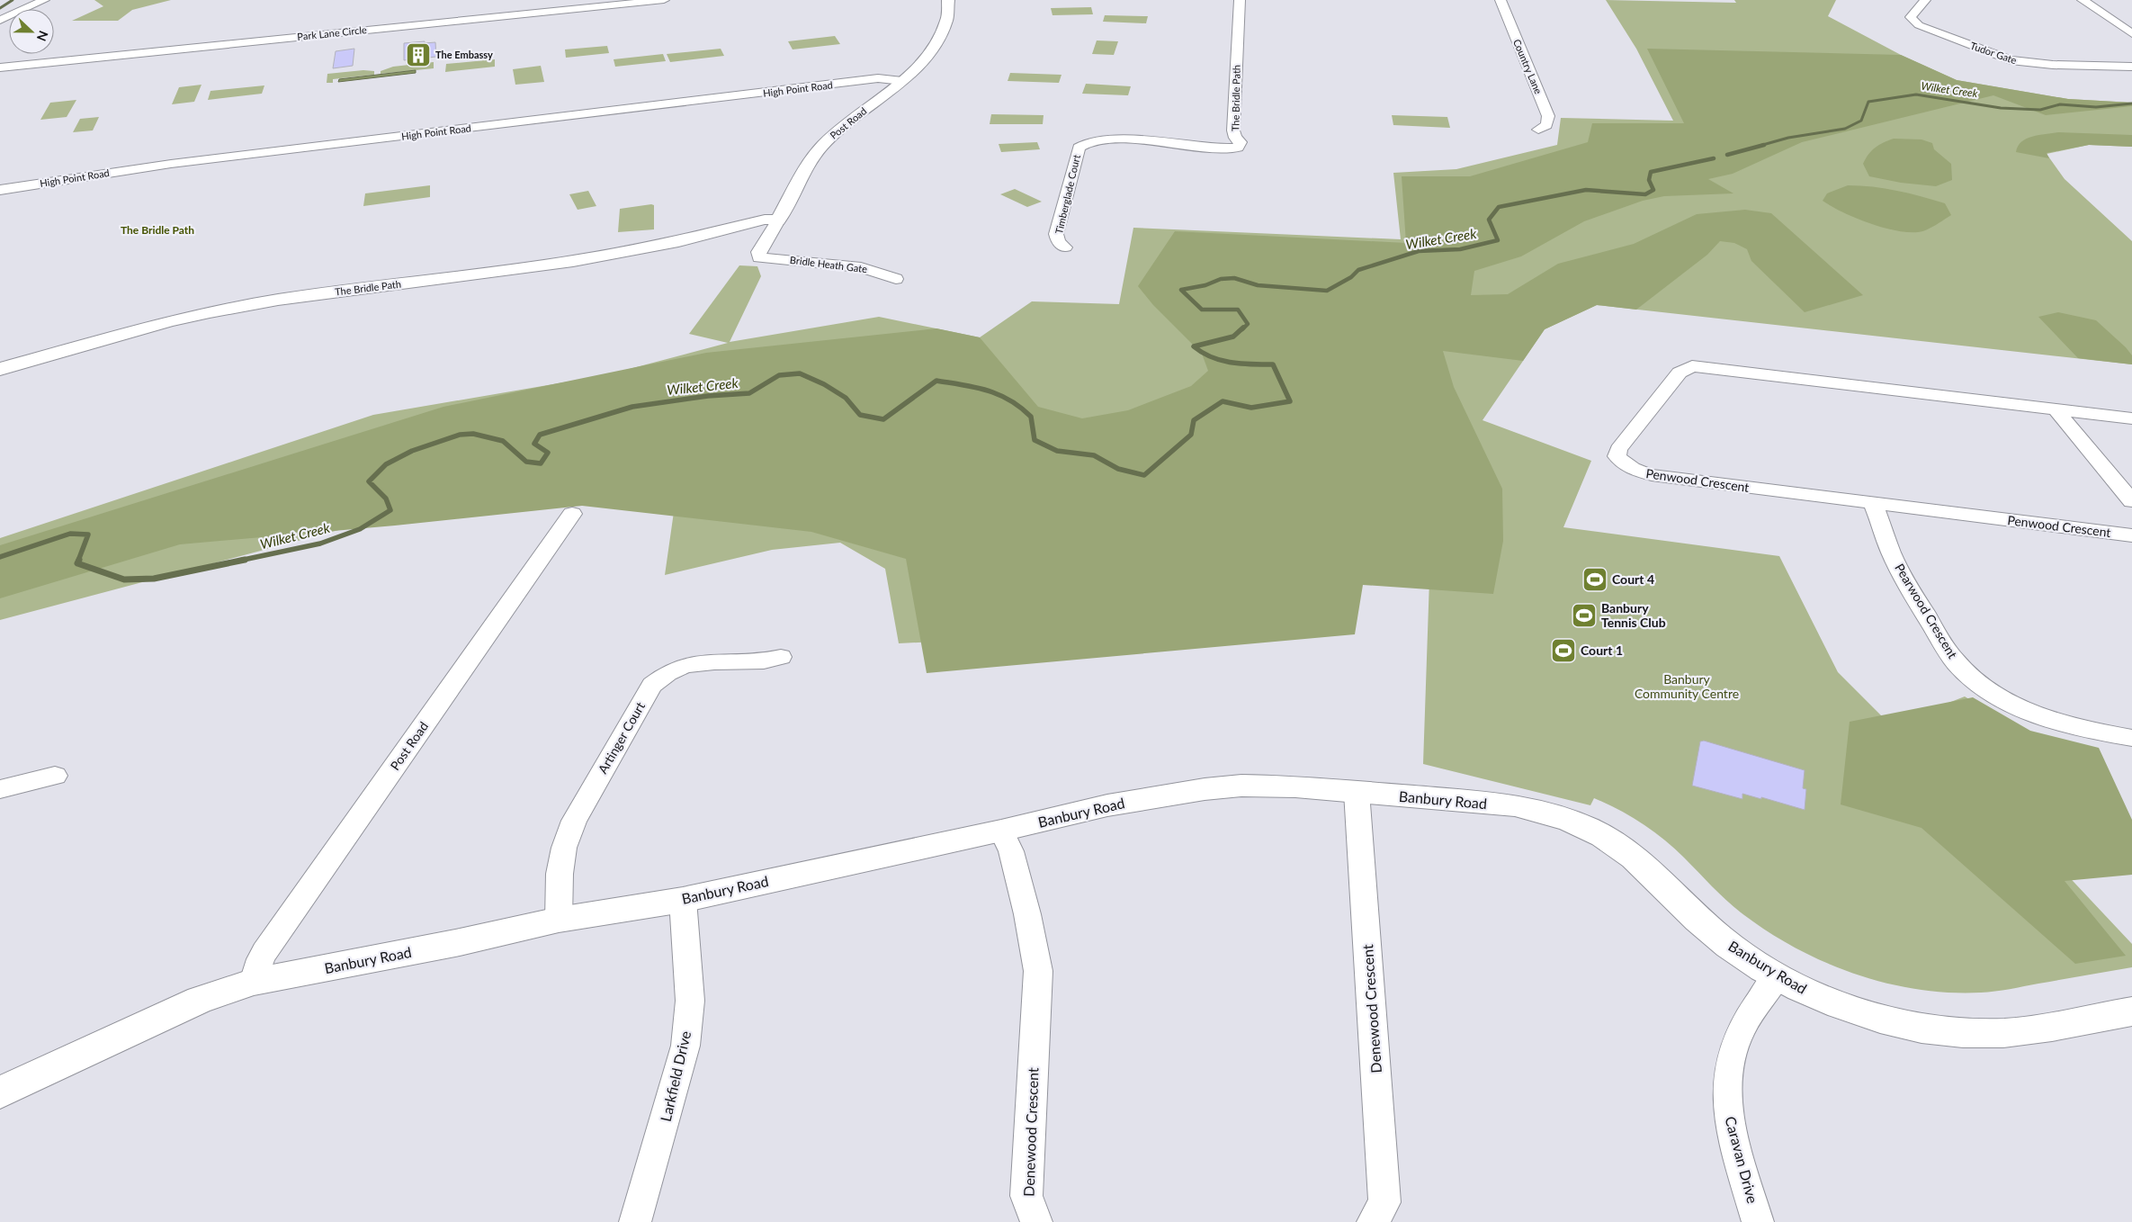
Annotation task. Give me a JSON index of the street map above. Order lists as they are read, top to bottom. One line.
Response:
{"streets":{"street":["Park Lane Circle","Tudor Gate","Country Lane","High Point Road","The Bridle Path","Post Road","Timberglade Court","Bridle Heath Gate","Penwood Crescent","Pearwood Crescent","Artinger Court","Banbury Road","Denewood Crescent","Larkfield Drive","Caravan Drive"]},"crossings":[["High Point Road","Post Road"],["The Bridle Path","Post Road"],["The Bridle Path","Timberglade Court"],["Post Road","Bridle Heath Gate"],["Post Road","Banbury Road"],["Penwood Crescent","Pearwood Crescent"],["Artinger Court","Banbury Road"],["Banbury Road","Denewood Crescent"],["Banbury Road","Larkfield Drive"],["Banbury Road","Caravan Drive"]],"districts":["The Bridle Path"],"water":["Wilket Creek"],"parks":["Banbury Community Centre"],"places":{"building":["The Embassy"],"sports":["Court 4","Banbury Tennis Club","Court 1"]},"north":"right"}
